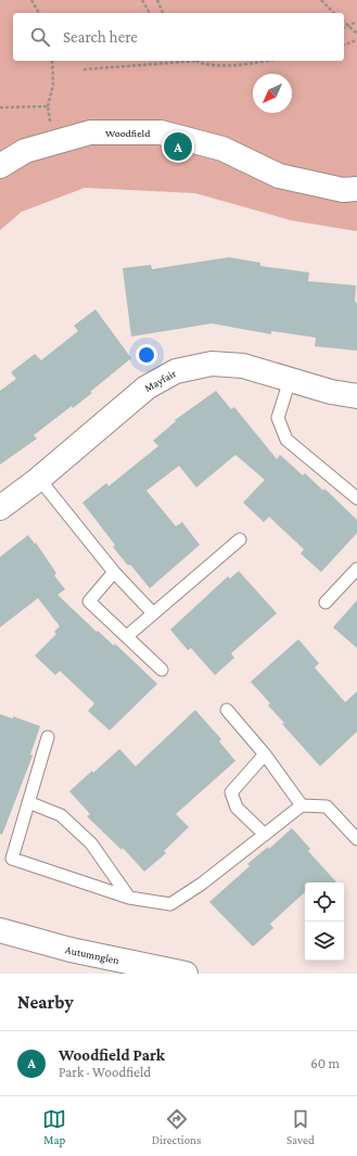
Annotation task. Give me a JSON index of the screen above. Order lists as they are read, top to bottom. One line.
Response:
{"streets":{"street":["Woodfield","Mayfair","Autumnglen"]},"north":"bottom left","page":{"search":"Search here","pins":"A","heading":"Nearby","list":[{"mark":"A","name":"Woodfield Park","note":"Park · Woodfield","value":"60 m"}],"nav":["Map","Directions","Saved"]}}
